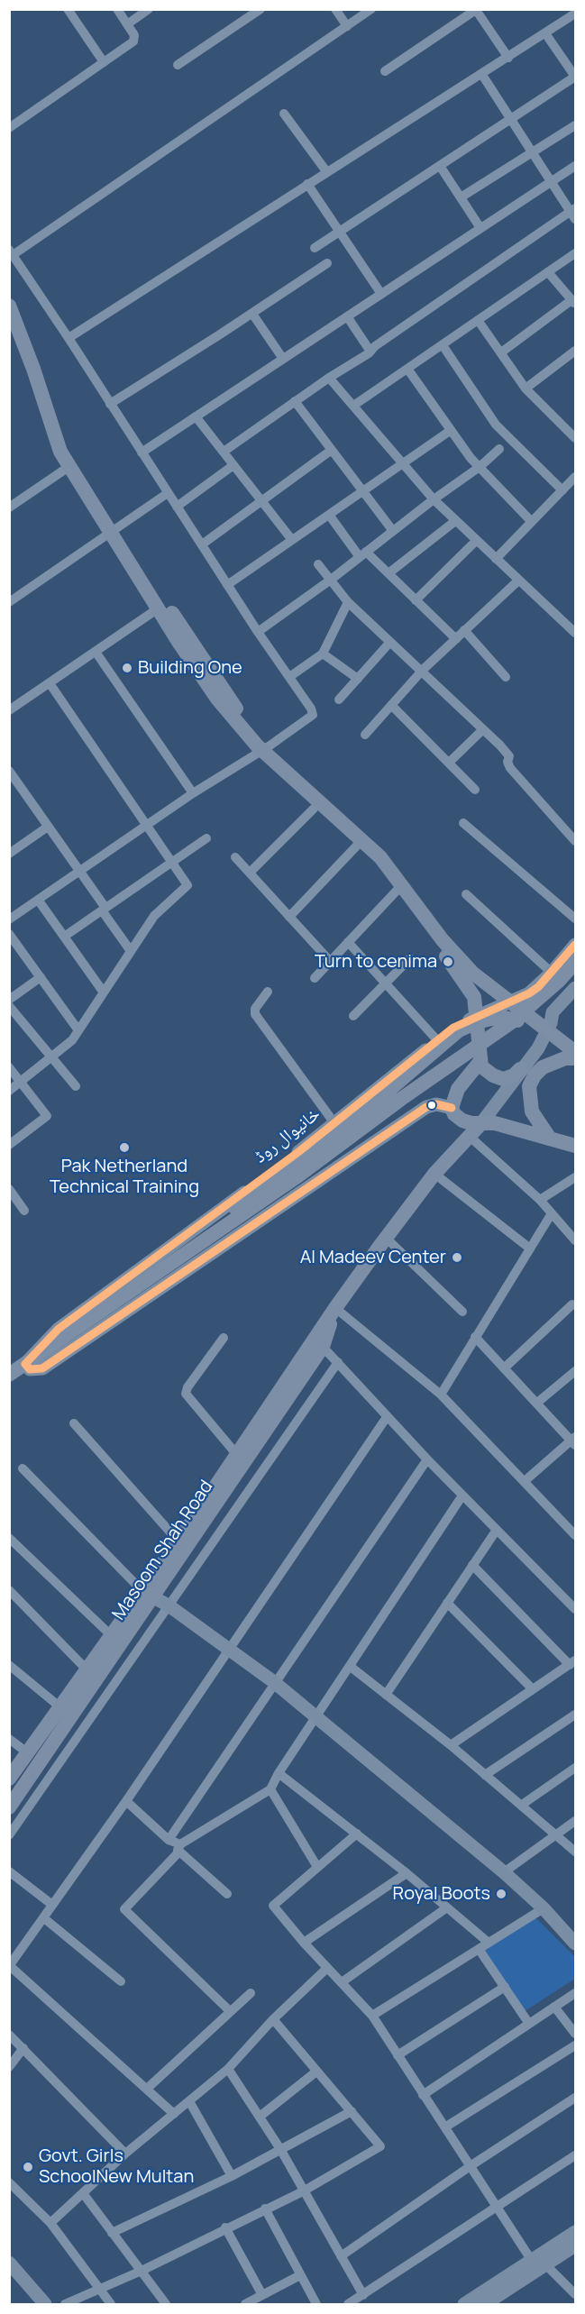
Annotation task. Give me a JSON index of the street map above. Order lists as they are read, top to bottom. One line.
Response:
{"streets":{"main road":["خانیوال روڈ","Masoom Shah Road"]},"places":["Building One","Turn to cenima","Pak Netherland Technical Training","Al Madeev Center","Royal Boots","Govt. Girls SchoolNew Multan"]}
